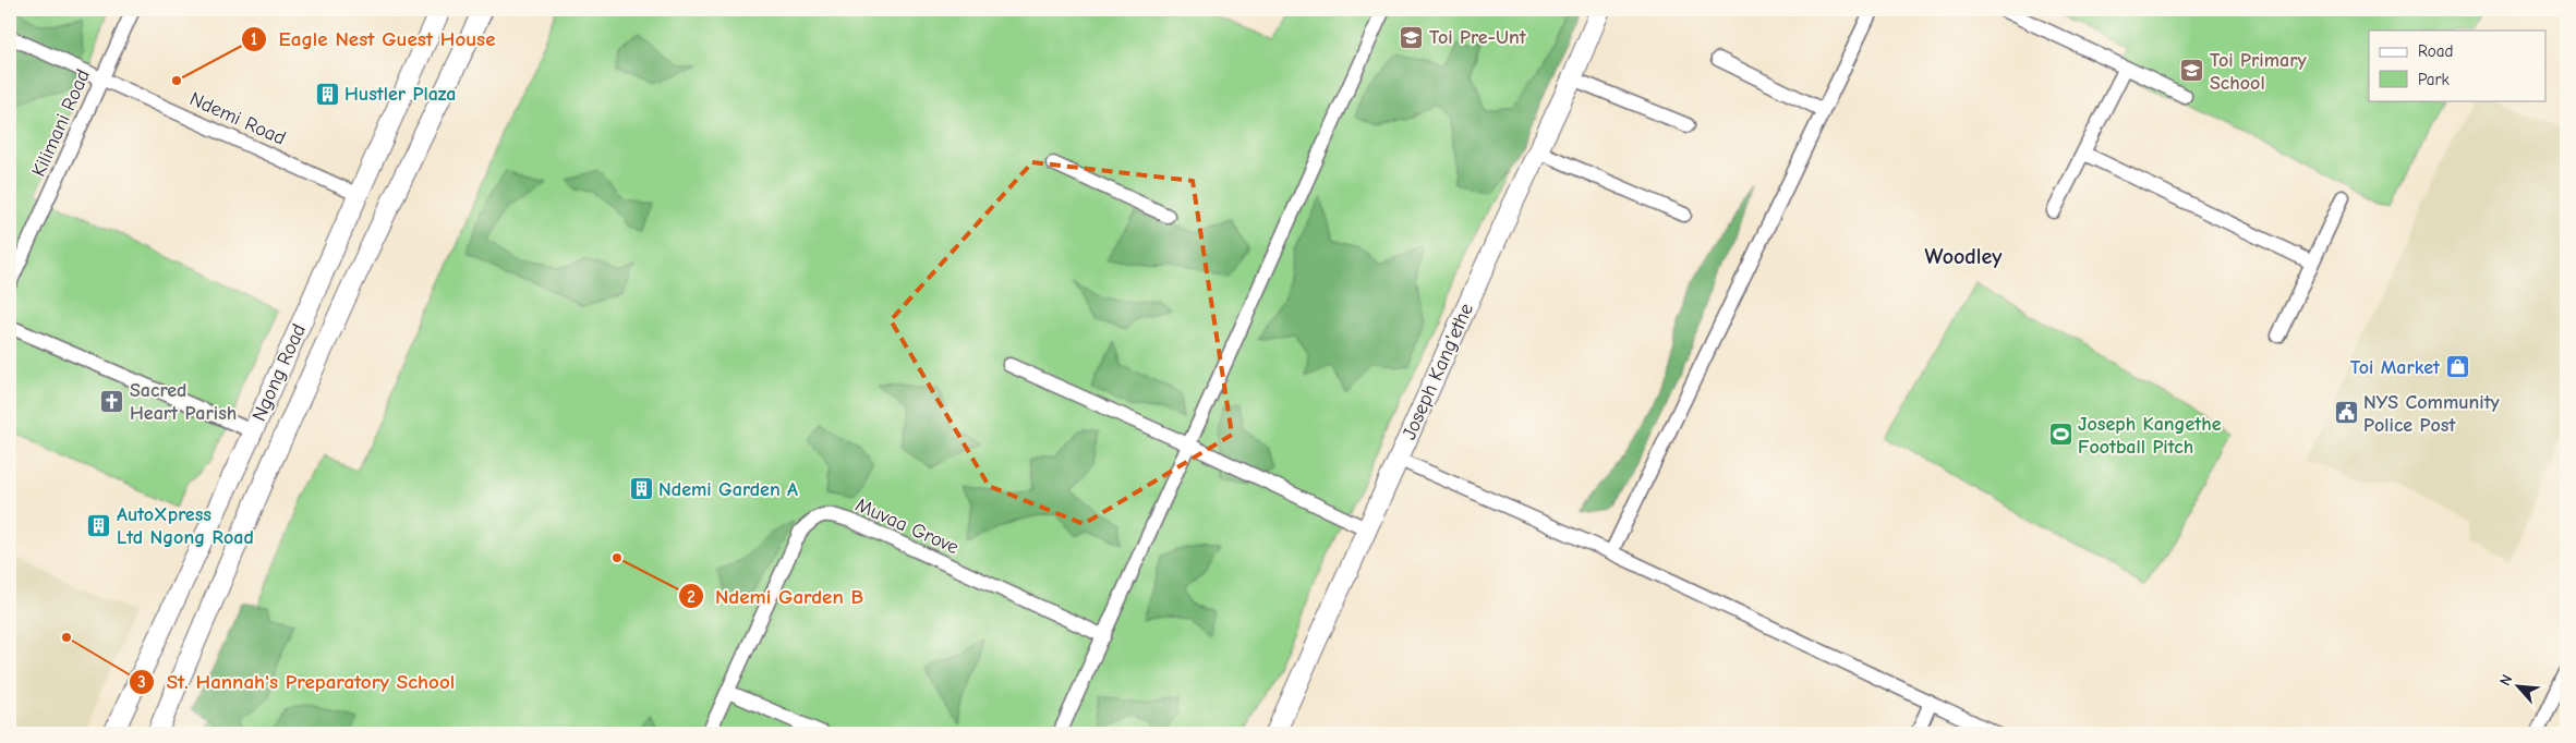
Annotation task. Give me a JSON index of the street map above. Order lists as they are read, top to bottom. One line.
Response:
{"streets":{"main road":["Joseph Kang'ethe","Ngong Road"],"street":["Ndemi Road","Kilimani Road","Muvaa Grove"]},"crossings":[["Ndemi Road","Kilimani Road"],["Ndemi Road","Ngong Road"]],"districts":["Woodley"],"places":{"school or university":["Toi Pre-Unt","Toi Primary School"],"other":["Eagle Nest Guest House","Ndemi Garden B","St. Hannah's Preparatory School"],"building":["Hustler Plaza","Ndemi Garden A","AutoXpress Ltd Ngong Road"],"shop":["Toi Market"],"church":["Sacred Heart Parish"],"public building":["NYS Community Police Post"],"sports":["Joseph Kangethe Football Pitch"]},"legend":["Road","Park"],"north":"top left"}
